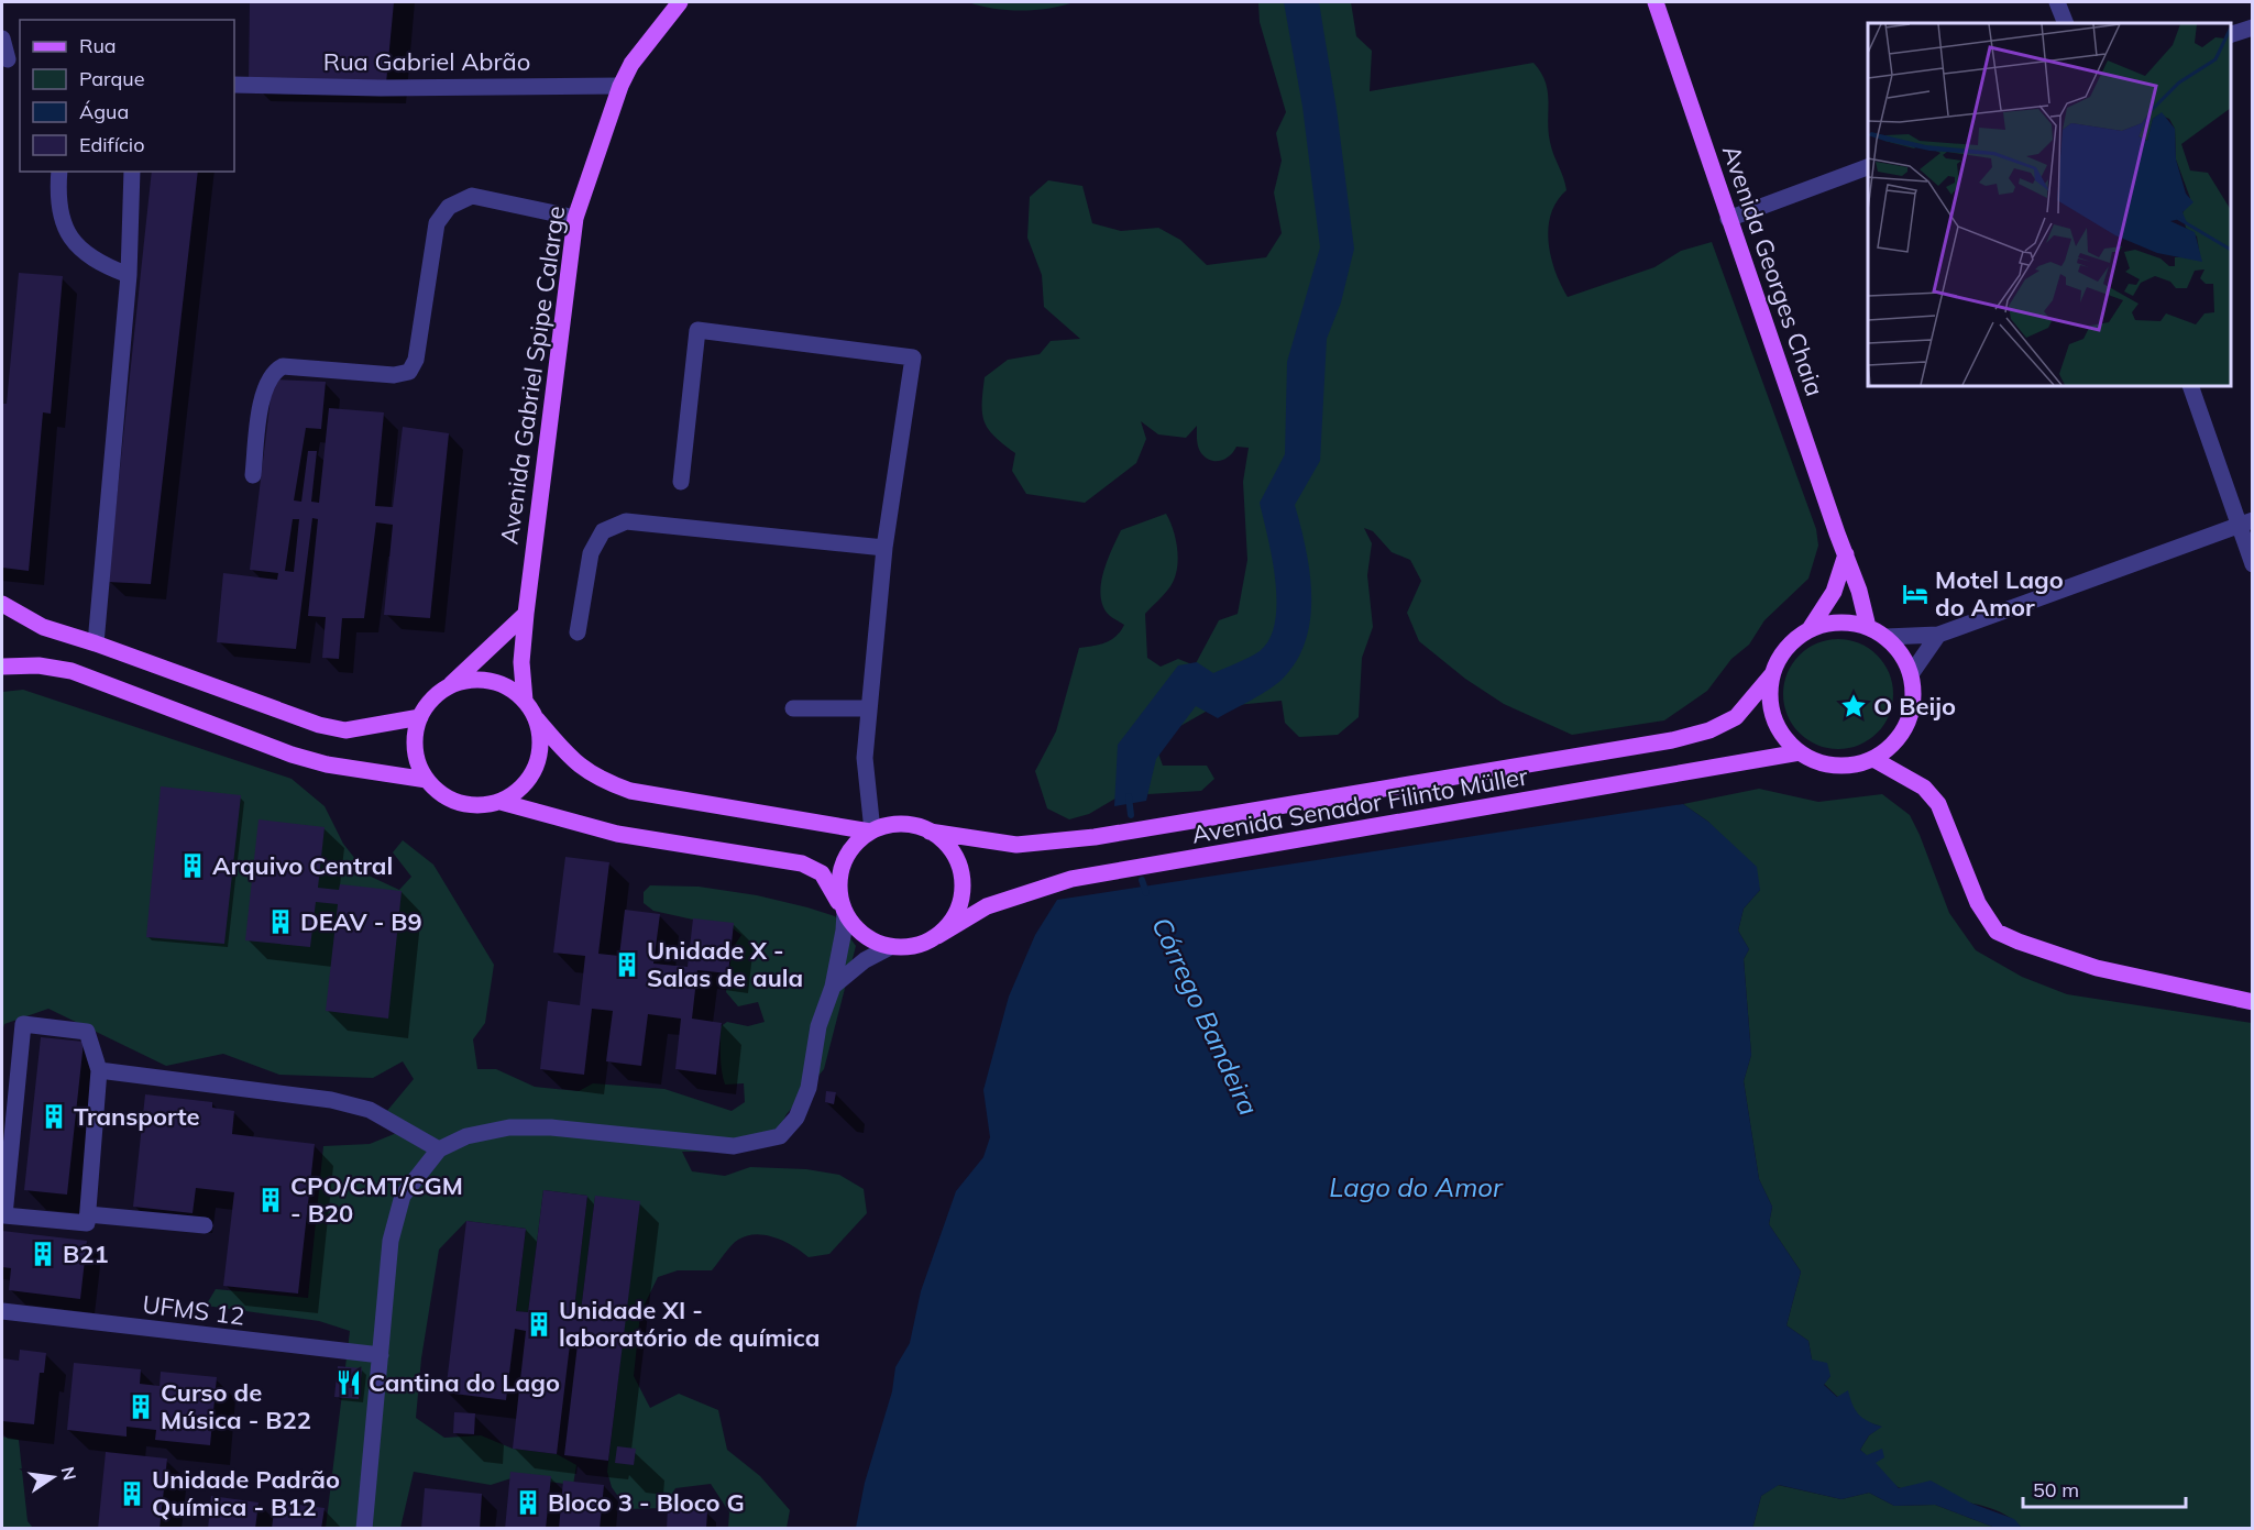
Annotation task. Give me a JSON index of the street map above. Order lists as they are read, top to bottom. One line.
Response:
{"streets":{"main road":["Avenida Georges Chaia","Avenida Gabriel Spipe Calarge","Avenida Senador Filinto Müller"],"street":["Rua Gabriel Abrão","UFMS 12"]},"crossings":[["Rua Gabriel Abrão","Avenida Gabriel Spipe Calarge"],["Avenida Georges Chaia","Avenida Senador Filinto Müller"]],"water":["Córrego Bandeira","Lago do Amor"],"places":{"hotel":["Motel Lago do Amor"],"place":["O Beijo"],"building":["Arquivo Central","DEAV - B9","Unidade X - Salas de aula","Transporte","CPO/CMT/CGM - B20","B21","Unidade XI - laboratório de química","Curso de Música - B22","Unidade Padrão Química - B12","Bloco 3 - Bloco G"],"restaurant":["Cantina do Lago"]},"legend":["Rua","Parque","Água","Edifício"],"scale_bar":"50 m","north":"right"}
